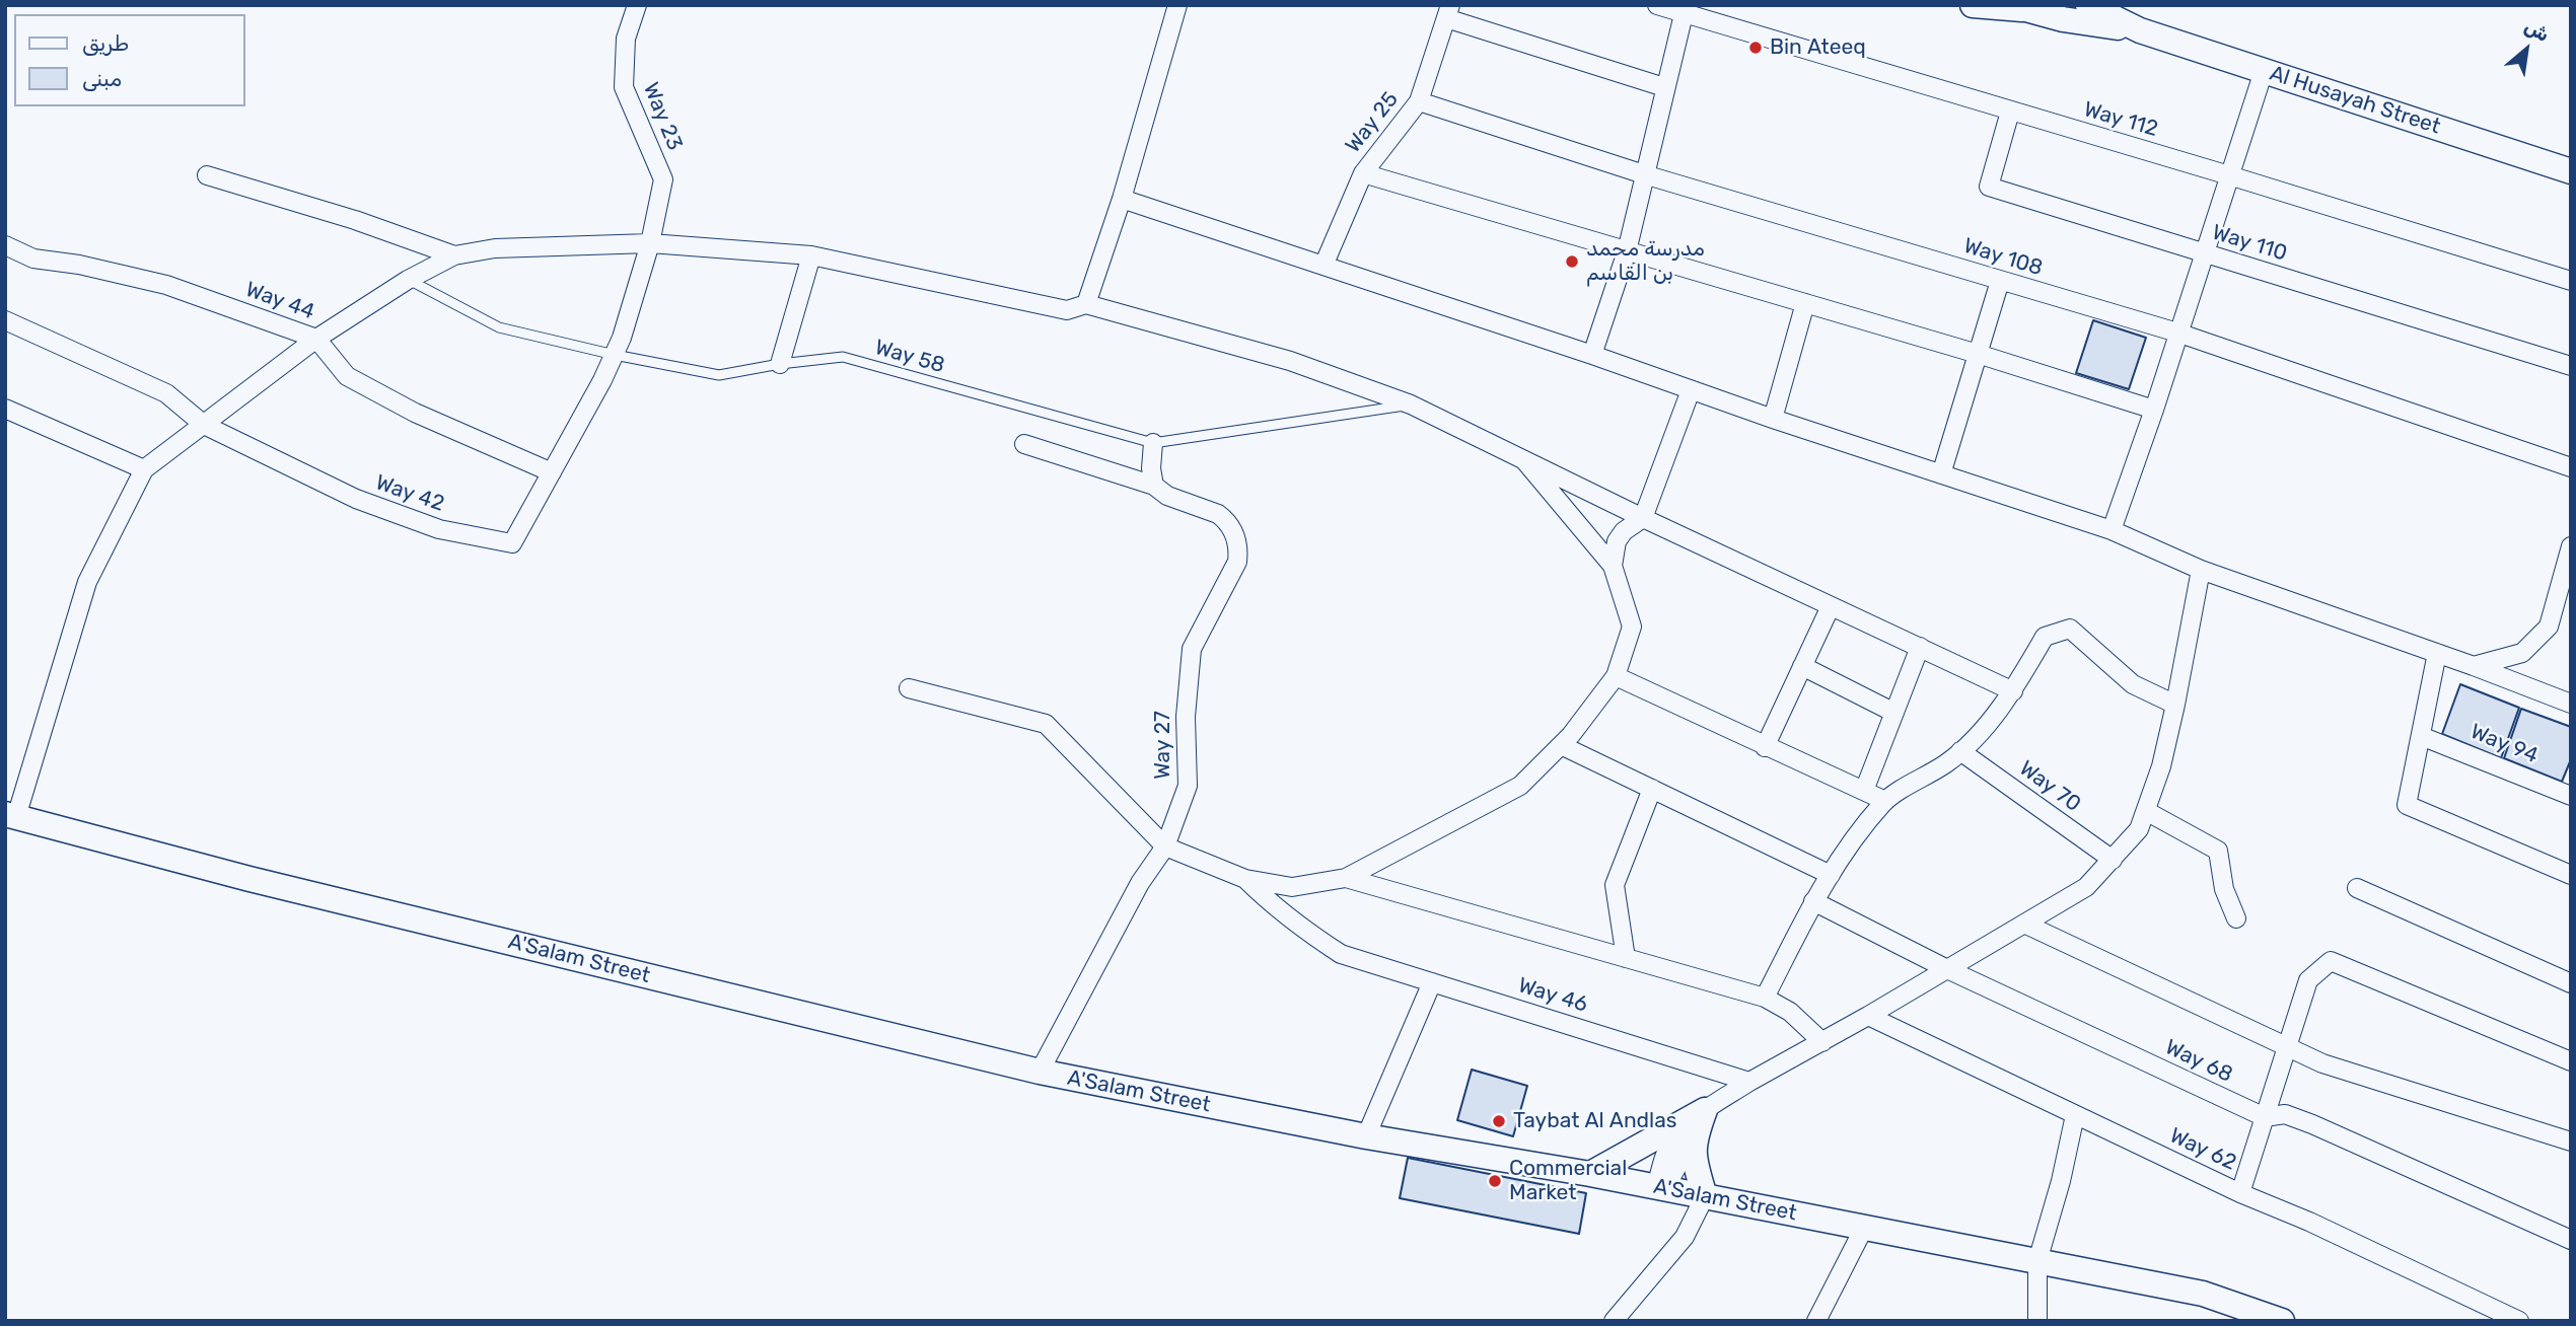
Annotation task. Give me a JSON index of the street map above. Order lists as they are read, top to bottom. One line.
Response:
{"streets":{"street":["Al Husayah Street","Way 23","Way 112","Way 25","Way 110","Way 108","Way 44","Way 42","Way 94","Way 27","Way 70","A'Salam Street","Way 46","Way 68","Way 62"],"lane":["Way 58"]},"crossings":[["Way 23","Way 42"],["Way 112","Way 110"],["Way 25","Way 108"],["Way 44","Way 42"],["Way 58","Way 42"],["Way 27","A'Salam Street"]],"places":["Bin Ateeq","مدرسة محمد بن القاسم","Taybat Al Andlas","Commercial Market"],"legend":["طريق","مبنى"],"north":"top right"}
